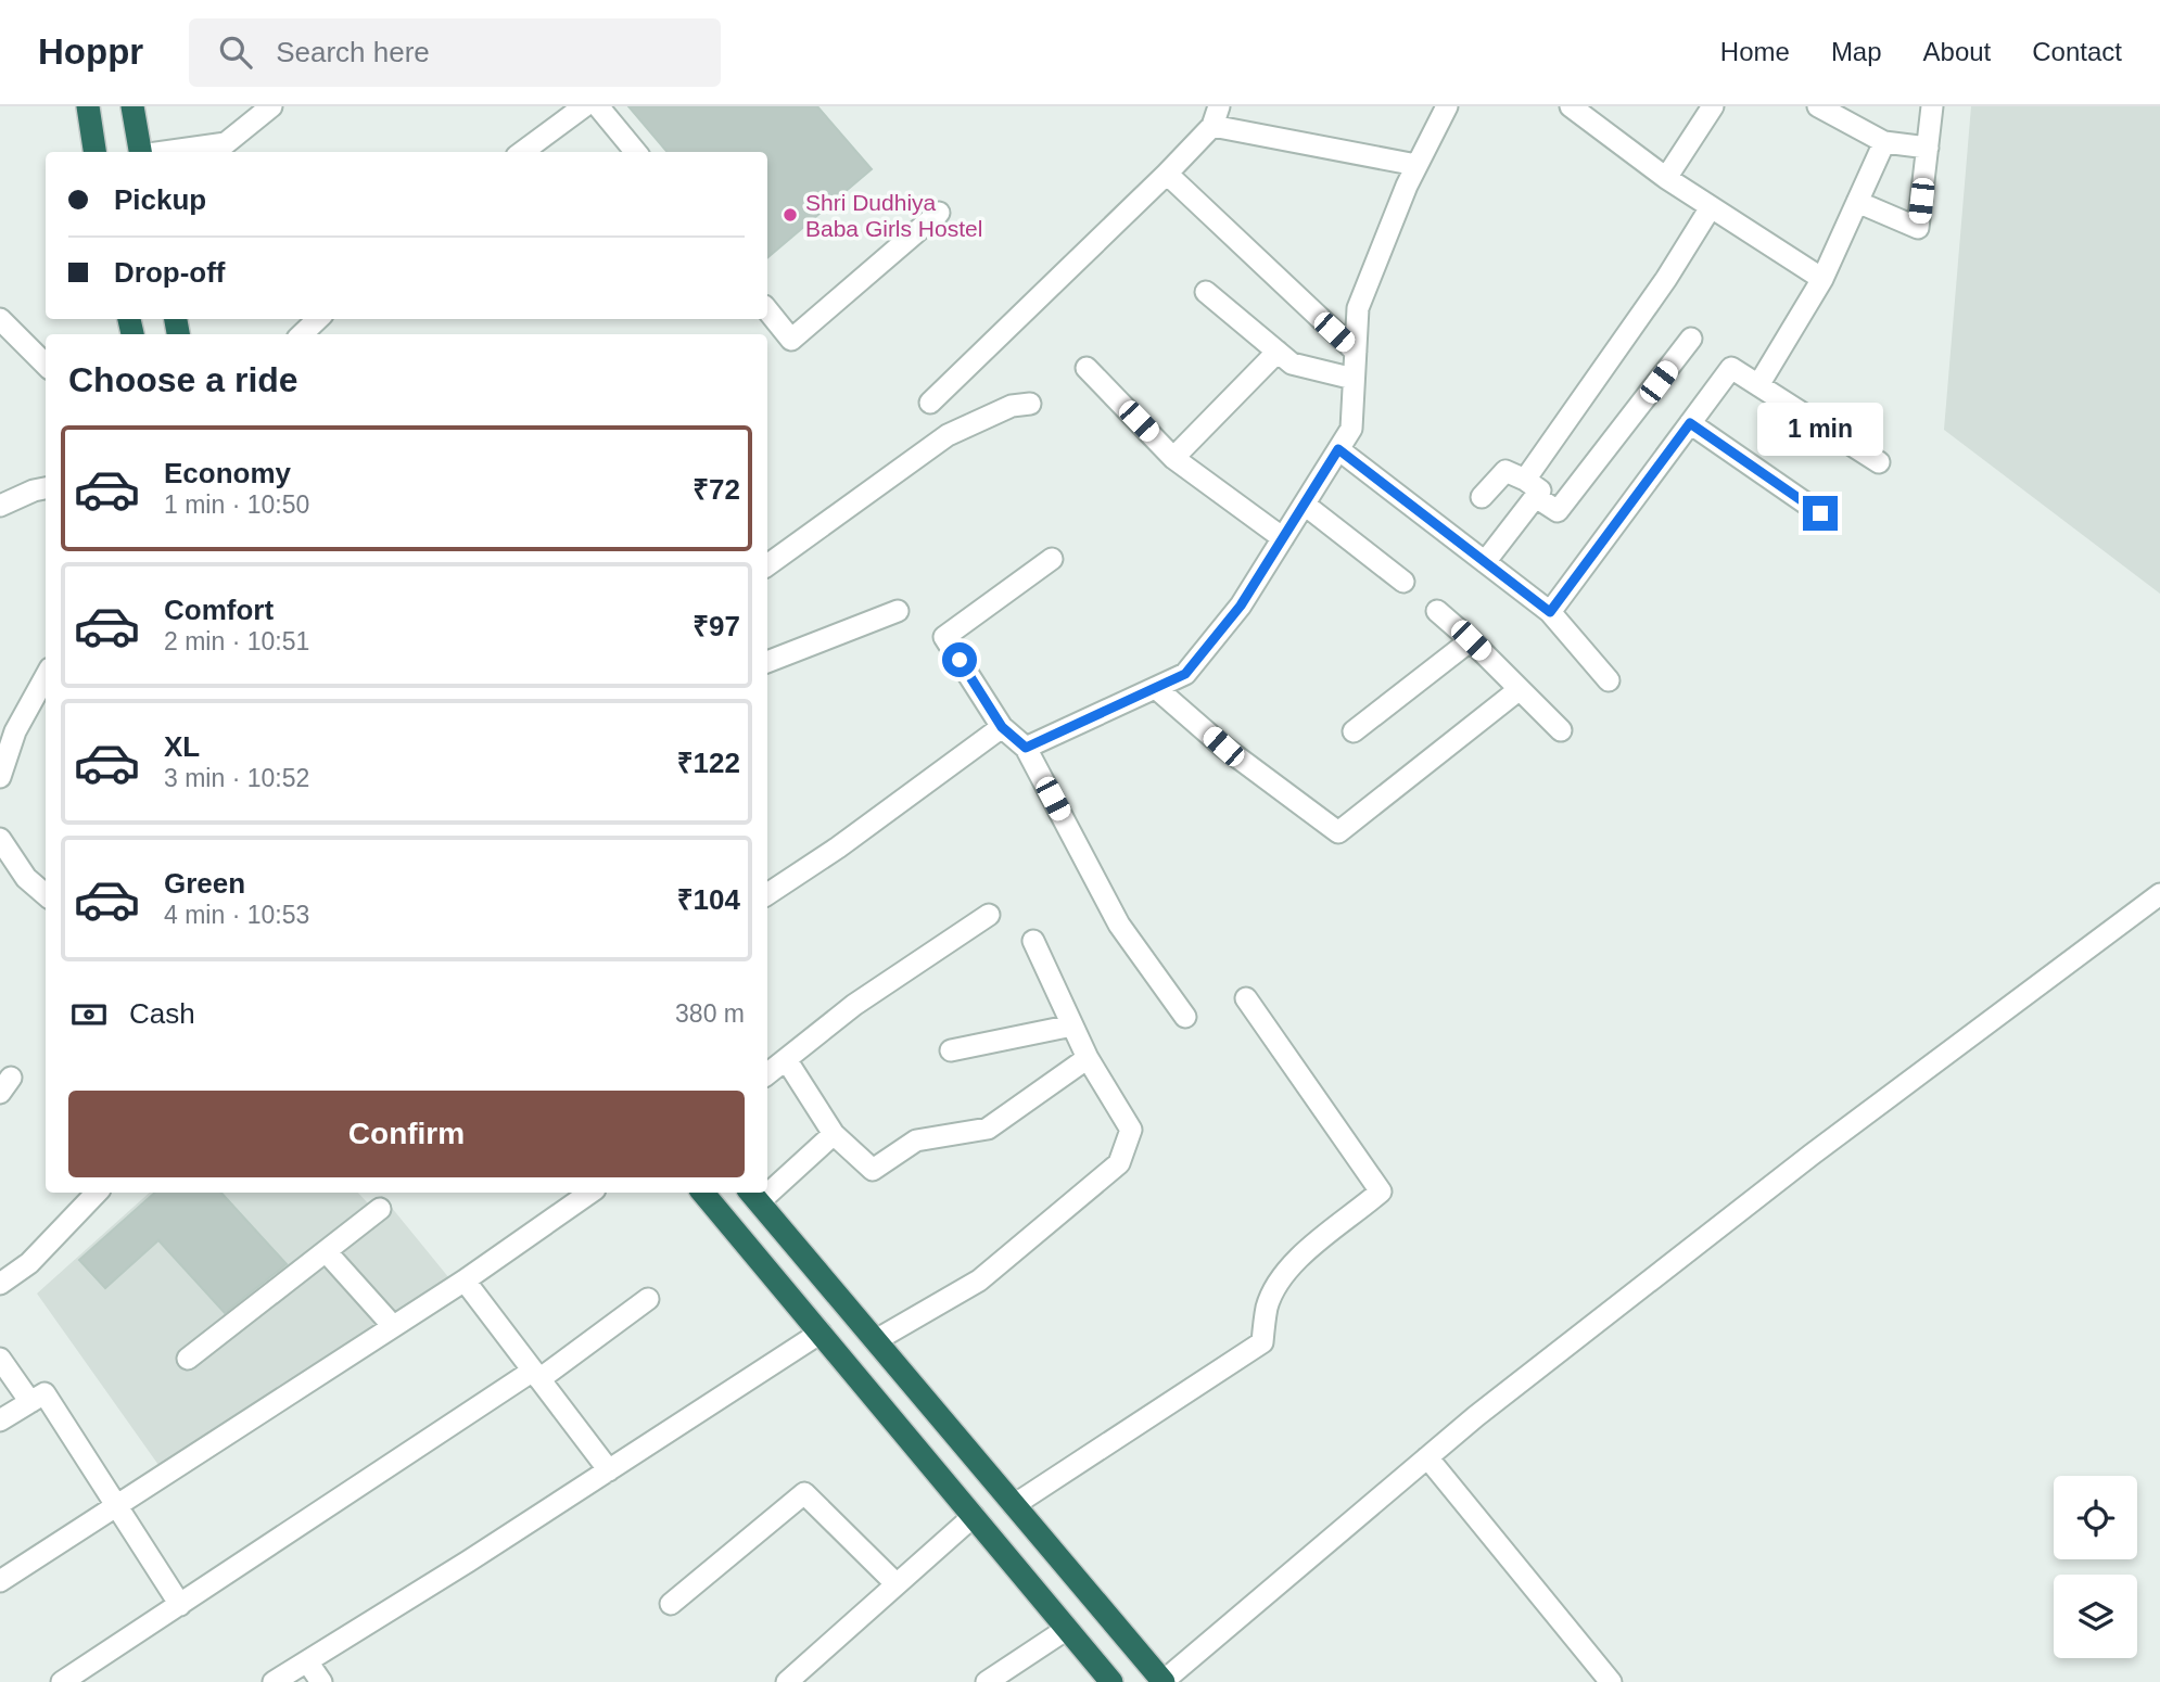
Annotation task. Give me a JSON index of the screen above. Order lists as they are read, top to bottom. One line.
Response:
{"places":["Shri Dudhiya Baba Girls Hostel"],"page":{"header":"Hoppr","search":"Search here","nav":["Home","Map","About","Contact"],"banner":["Pickup","Drop-off"],"heading":"Choose a ride","bubble":"1 min","list":[{"name":"Economy","note":"1 min · 10:50","value":"₹72"},{"name":"Comfort","note":"2 min · 10:51","value":"₹97"},{"name":"XL","note":"3 min · 10:52","value":"₹122"},{"name":"Green","note":"4 min · 10:53","value":"₹104"}],"pay":["Cash","380 m"],"buttons":"Confirm"}}
